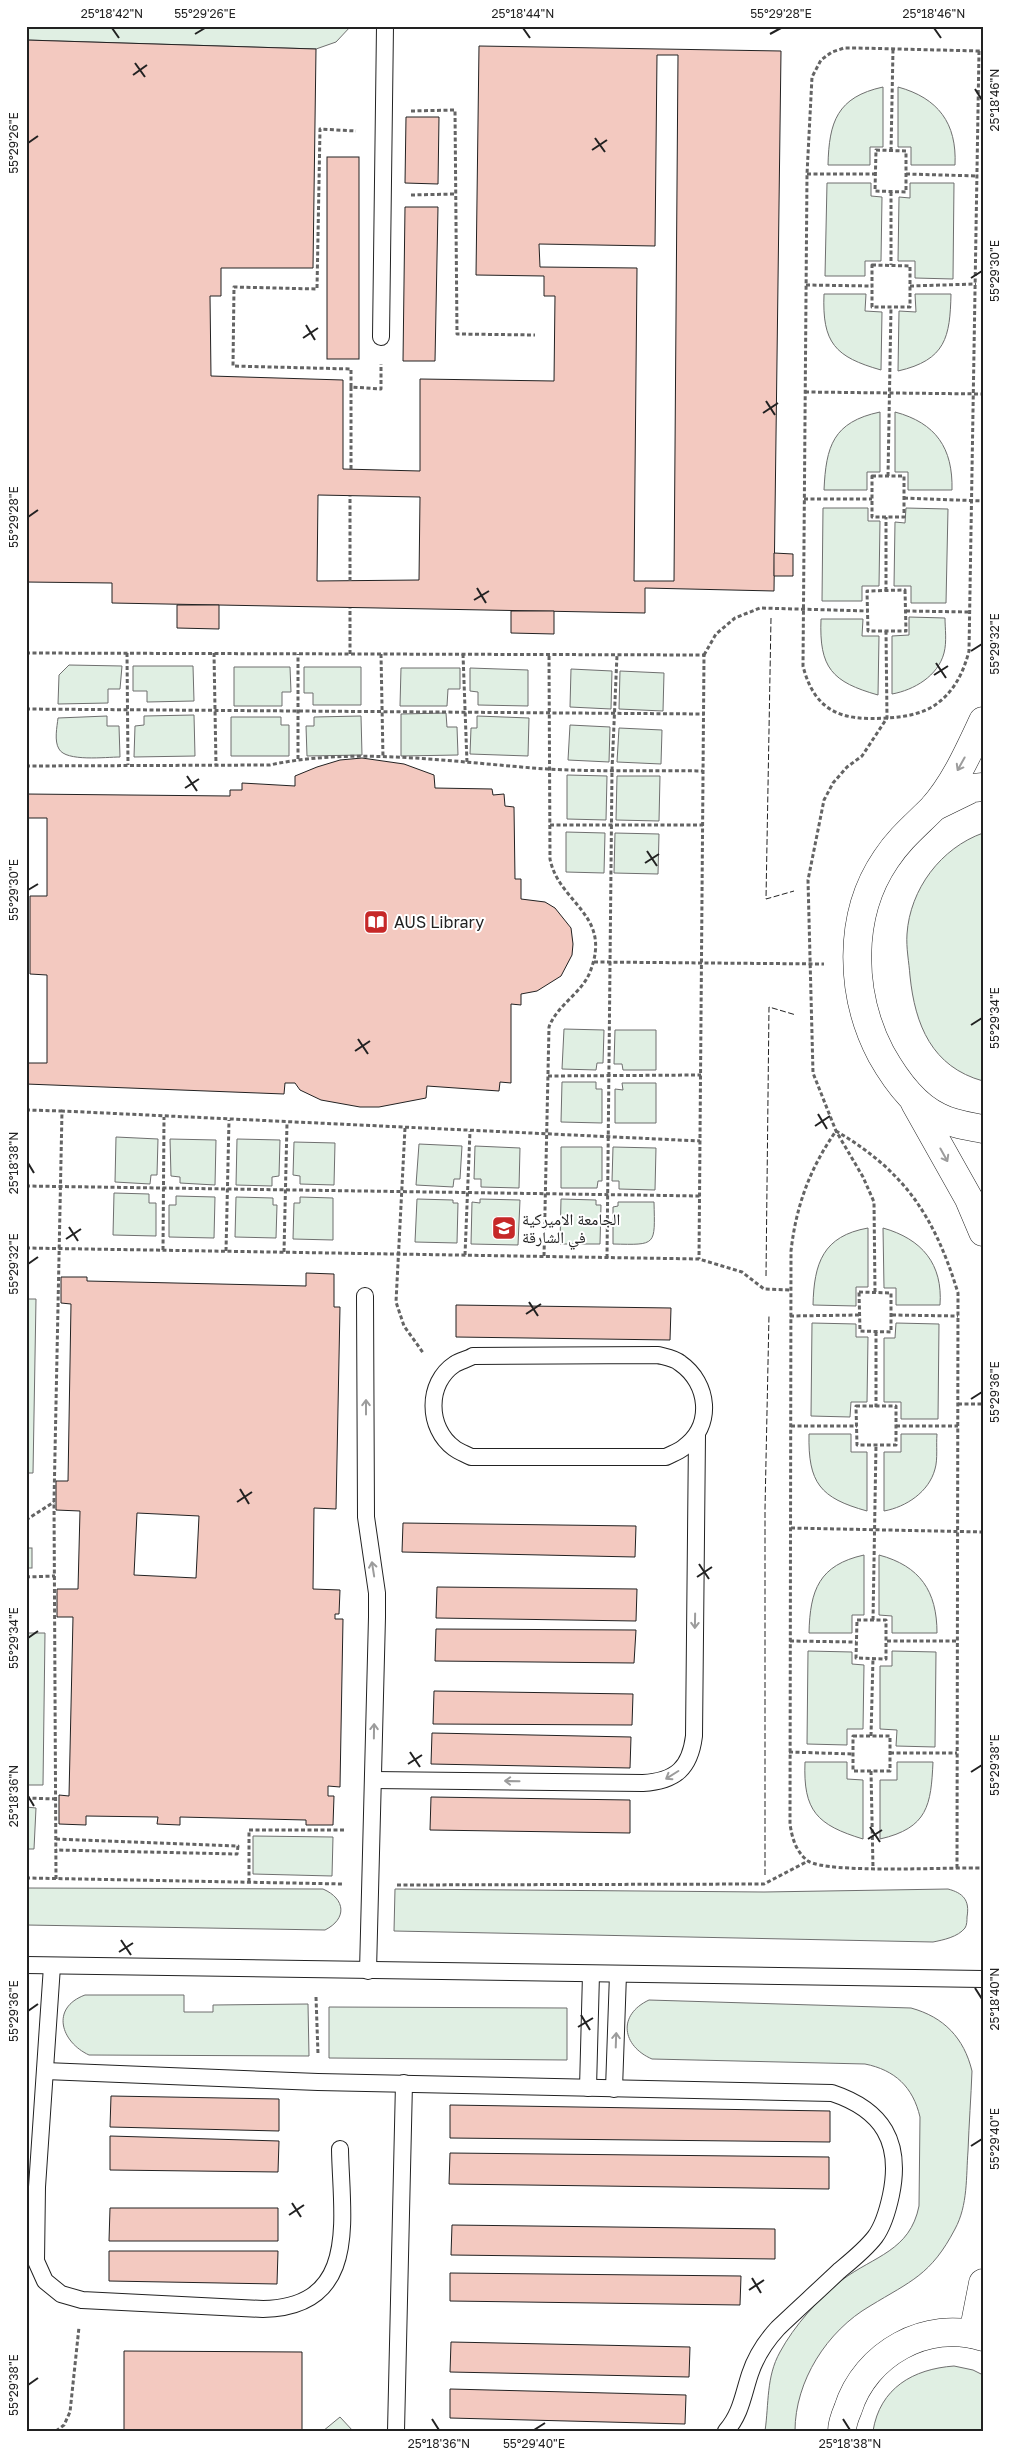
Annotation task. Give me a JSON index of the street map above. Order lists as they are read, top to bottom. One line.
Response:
{"places":{"library":["AUS Library"],"school or university":["الجامعة الاميركية في الشارقة"]},"coordinates":["25°18'42\"N","55°29'26\"E","25°18'44\"N","55°29'28\"E","25°18'46\"N","55°29'30\"E","55°29'32\"E","55°29'34\"E","25°18'38\"N","55°29'36\"E","55°29'38\"E","25°18'36\"N","25°18'40\"N","55°29'40\"E"]}
